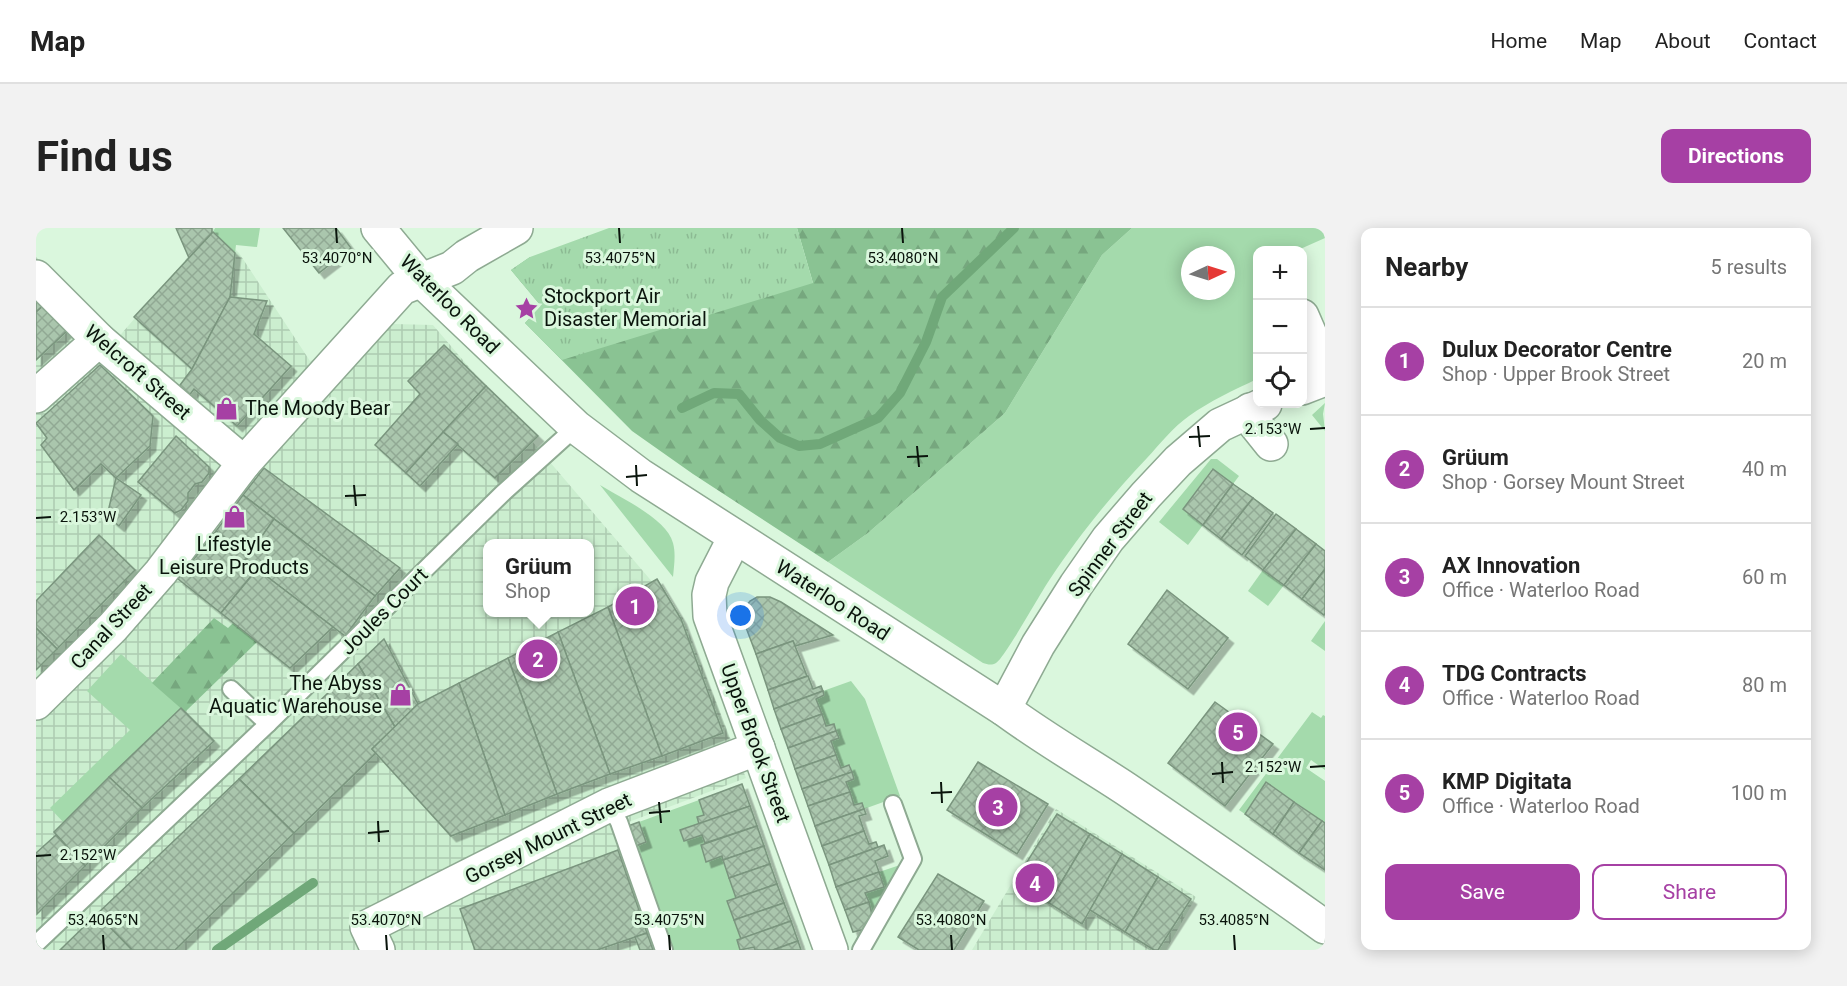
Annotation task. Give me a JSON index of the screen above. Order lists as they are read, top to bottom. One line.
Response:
{"streets":{"street":["Waterloo Road","Welcroft Street","Spinner Street","Canal Street","Upper Brook Street","Gorsey Mount Street"],"lane":["Joules Court"]},"crossings":[["Waterloo Road","Spinner Street"],["Waterloo Road","Joules Court"],["Waterloo Road","Canal Street"],["Waterloo Road","Upper Brook Street"],["Welcroft Street","Canal Street"],["Upper Brook Street","Gorsey Mount Street"]],"places":{"place":["Stockport Air Disaster Memorial"],"shop":["The Moody Bear","Lifestyle Leisure Products","The Abyss Aquatic Warehouse"]},"north":"right","page":{"header":"Map","nav":["Home","Map","About","Contact"],"buttons":["Directions",["Save","Share"]],"title":"Find us","heading":["Nearby","5 results"],"map_buttons":["+","−"],"list":[{"mark":"1","name":"Dulux Decorator Centre","note":"Shop · Upper Brook Street","value":"20 m"},{"mark":"2","name":"Grüum","note":"Shop · Gorsey Mount Street","value":"40 m"},{"mark":"3","name":"AX Innovation","note":"Office · Waterloo Road","value":"60 m"},{"mark":"4","name":"TDG Contracts","note":"Office · Waterloo Road","value":"80 m"},{"mark":"5","name":"KMP Digitata","note":"Office · Waterloo Road","value":"100 m"}],"popup":["Grüum","Shop"],"pins":["1","2","5","3","4"]},"coordinates":["53.4070°N","53.4075°N","53.4080°N","2.153°W","2.152°W","53.4065°N","53.4085°N"]}
